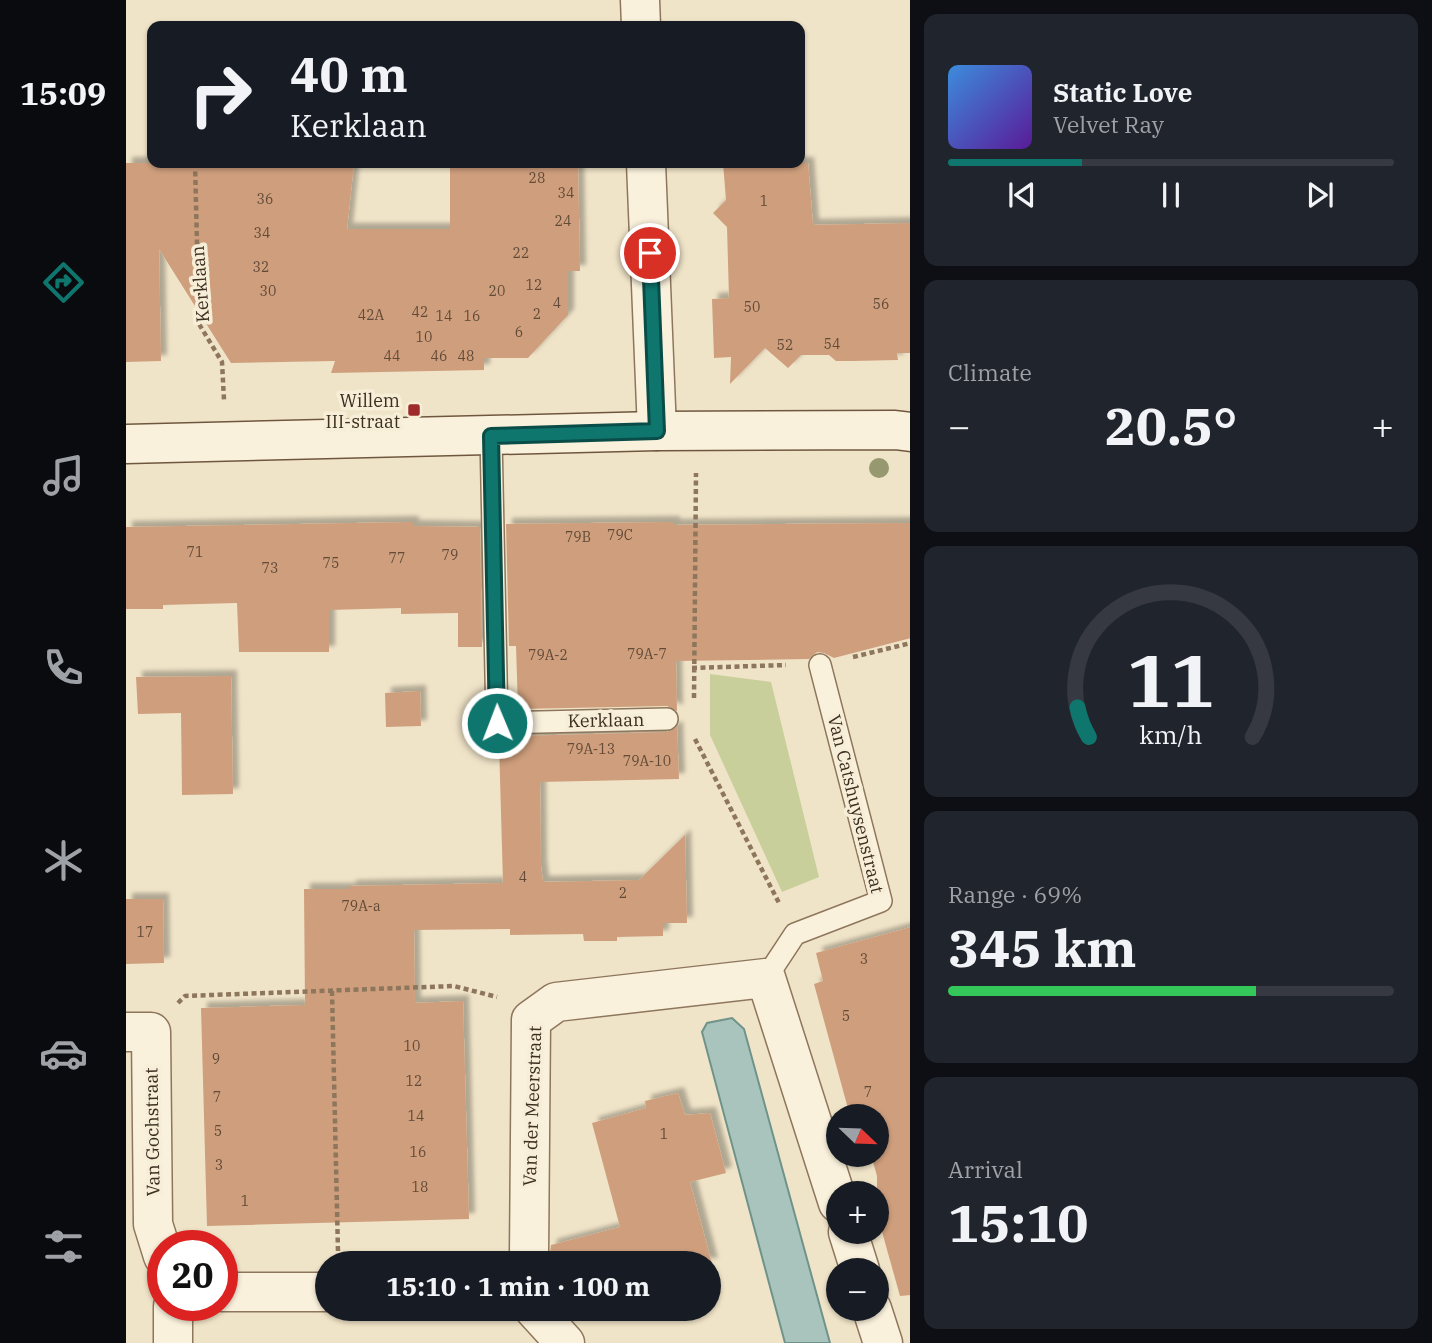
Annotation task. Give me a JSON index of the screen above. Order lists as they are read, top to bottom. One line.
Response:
{"streets":{"street":["Van der Meerstraat","Van Gochstraat"],"lane":["Kerklaan","Van Catshuysenstraat"]},"places":{"transit":["Willem III-straat"]},"house_numbers":["28","34","36","1","24","34","22","32","12","30","20","4","56","50","42","2","42A","14","16","6","10","54","52","44","46","48","79C","79B","71","79","77","75","73","79A-7","79A-2","79A-13","79A-10","4","2","79A-a","17","3","5","10","9","12","7","7","14","5","1","16","3","18","1"],"north":"bottom right","page":{"tabs":"15:09","turn":["40 m","Kerklaan"],"song":["Static Love","Velvet Ray"],"tile":["Climate",["Range · 69%","345 km"],["Arrival","15:10"]],"heat":["−","20.5°","+"],"map_buttons":["+","−"],"limit":"20","trip":"15:10 · 1 min · 100 m","gauge":["11","km/h"]}}
